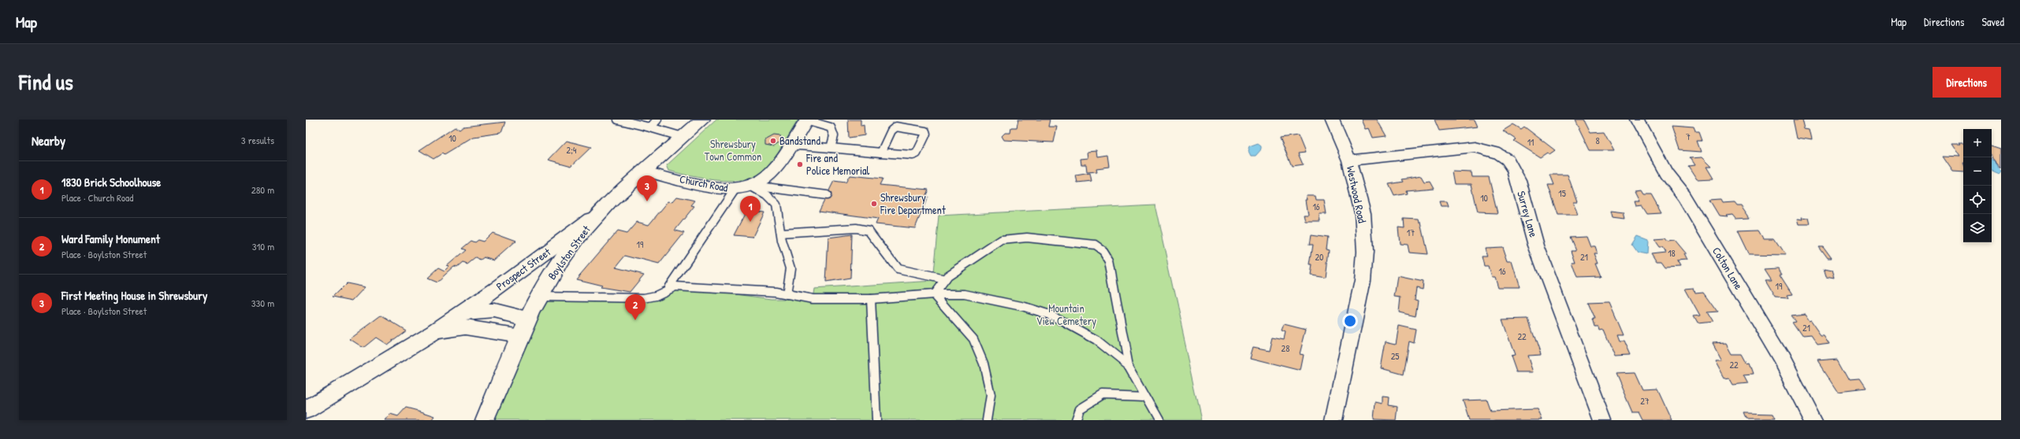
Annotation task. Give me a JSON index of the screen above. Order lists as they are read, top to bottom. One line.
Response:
{"streets":{"street":["Church Road","Westwood Road","Surrey Lane","Boylston Street","Colton Lane","Prospect Street"]},"crossings":[["Church Road","Boylston Street"],["Westwood Road","Surrey Lane"],["Boylston Street","Prospect Street"]],"parks":["Shrewsbury Town Common","Mountain View Cemetery"],"places":["Bandstand","Fire and Police Memorial","Shrewsbury Fire Department"],"house_numbers":["7","10","8","11","2;4","15","10","16","17","19","18","20","21","16","19","21","22","28","25","22","27"],"page":{"header":"Map","nav":["Map","Directions","Saved"],"title":"Find us","buttons":"Directions","heading":["Nearby","3 results"],"map_buttons":["+","−"],"list":[{"mark":"1","name":"1830 Brick Schoolhouse","note":"Place · Church Road","value":"280 m"},{"mark":"2","name":"Ward Family Monument","note":"Place · Boylston Street","value":"310 m"},{"mark":"3","name":"First Meeting House in Shrewsbury","note":"Place · Boylston Street","value":"330 m"}],"pins":["3","1","2"]}}
